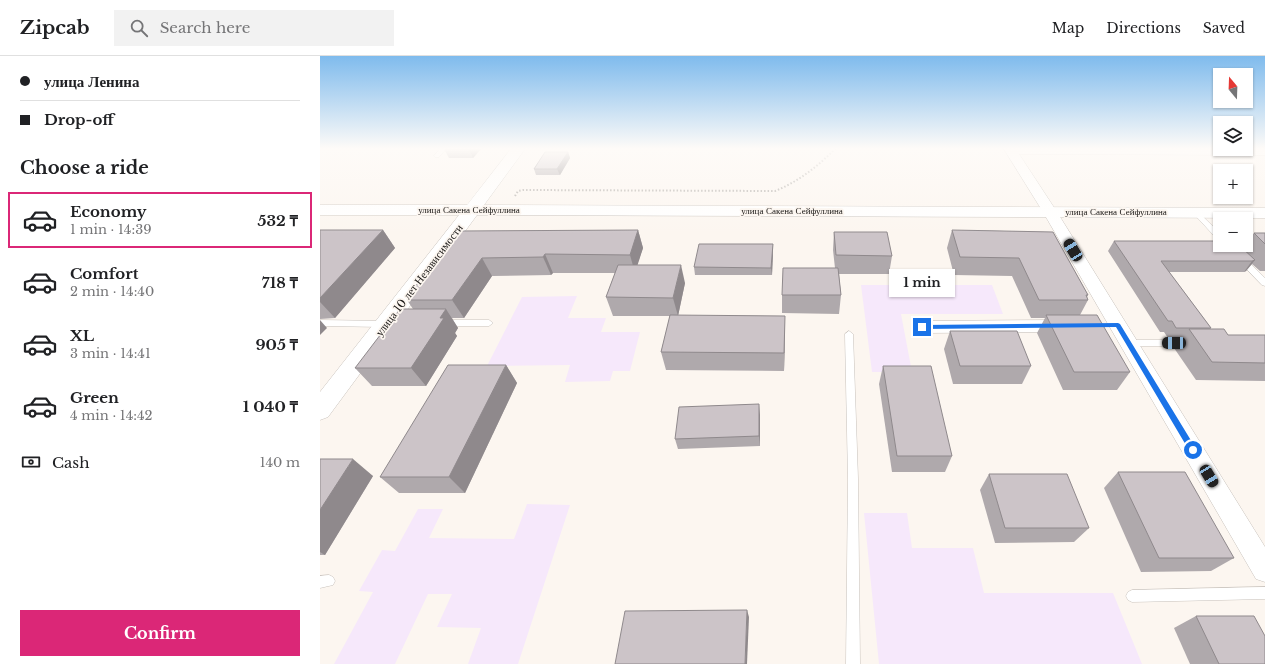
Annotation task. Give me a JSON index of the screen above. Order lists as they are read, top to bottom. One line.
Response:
{"streets":{"street":["улица Сакена Сейфуллина","улица 10 лет Независимости"]},"crossings":[["улица Сакена Сейфуллина","улица 10 лет Независимости"]],"north":"top","page":{"header":"Zipcab","search":"Search here","nav":["Map","Directions","Saved"],"banner":["улица Ленина","Drop-off"],"map_buttons":["+","−"],"heading":"Choose a ride","list":[{"name":"Economy","note":"1 min · 14:39","value":"532 ₸"},{"name":"Comfort","note":"2 min · 14:40","value":"718 ₸"},{"name":"XL","note":"3 min · 14:41","value":"905 ₸"},{"name":"Green","note":"4 min · 14:42","value":"1 040 ₸"}],"bubble":"1 min","pay":["Cash","140 m"],"buttons":"Confirm"}}
